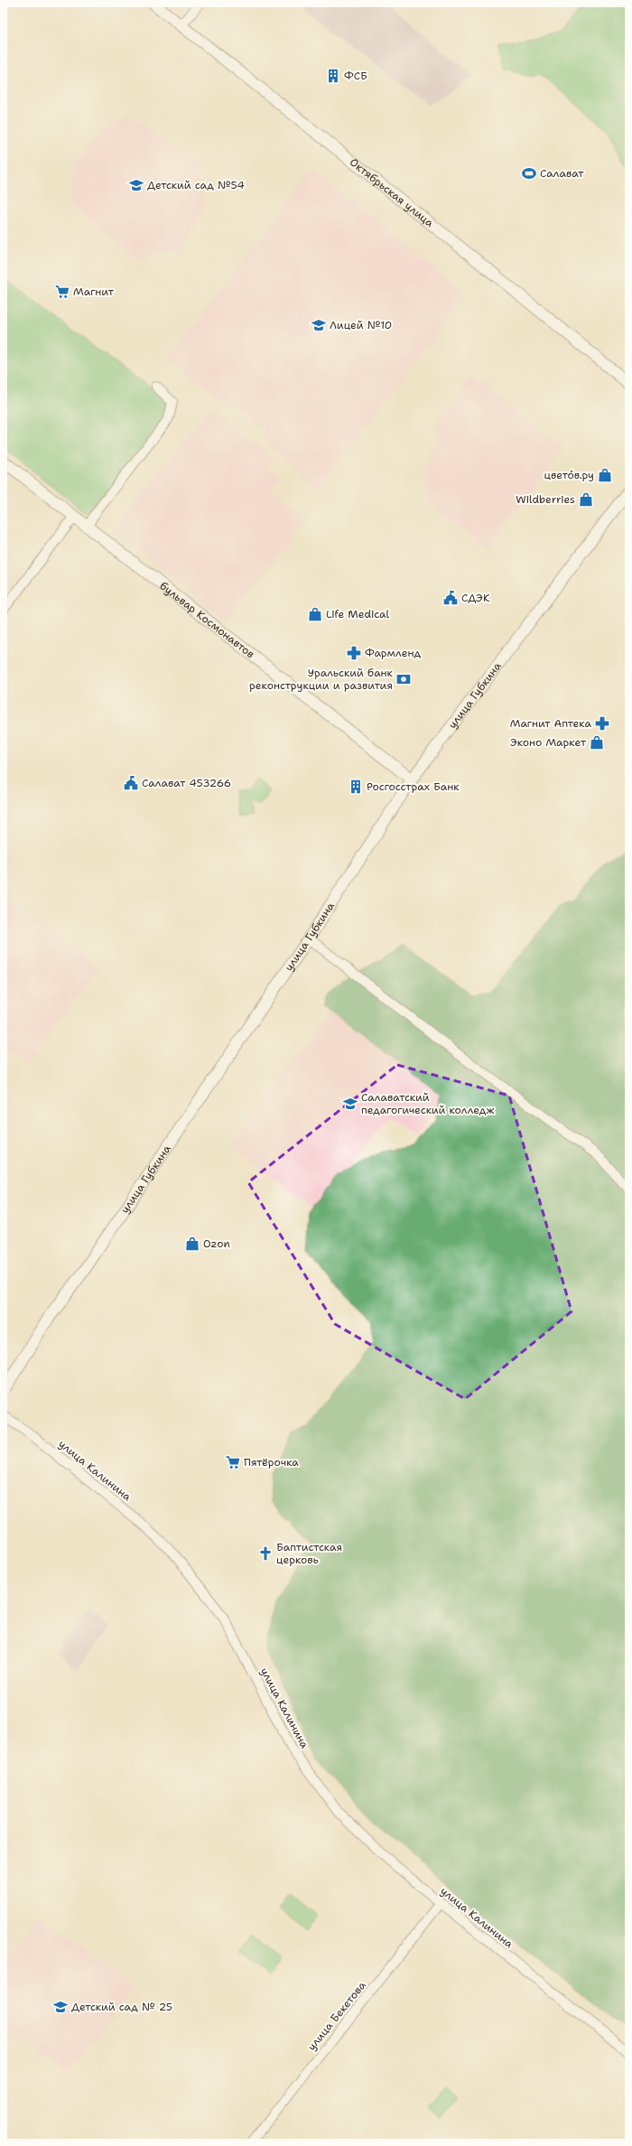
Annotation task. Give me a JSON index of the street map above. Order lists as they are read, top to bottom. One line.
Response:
{"streets":{"street":["Октябрьская улица","бульвар Космонавтов","улица Губкина","улица Калинина","улица Бекетова"]},"crossings":[["бульвар Космонавтов","улица Губкина"],["улица Калинина","улица Бекетова"]],"places":{"building":["ФСБ","Росгосстрах Банк"],"sports":["Салават"],"school or university":["Детский сад №54","Лицей №10","Салаватский педагогический колледж","Детский сад № 25"],"supermarket":["Магнит","Пятёрочка"],"shop":["цвето́в.ру","Wildberries","Life Medical","Эконо Маркет","Ozon"],"public building":["СДЭК","Салават 453266"],"pharmacy":["Фармленд","Магнит Аптека"],"bank":["Уральский банк реконструкции и развития"],"church":["Баптистская церковь"]}}
